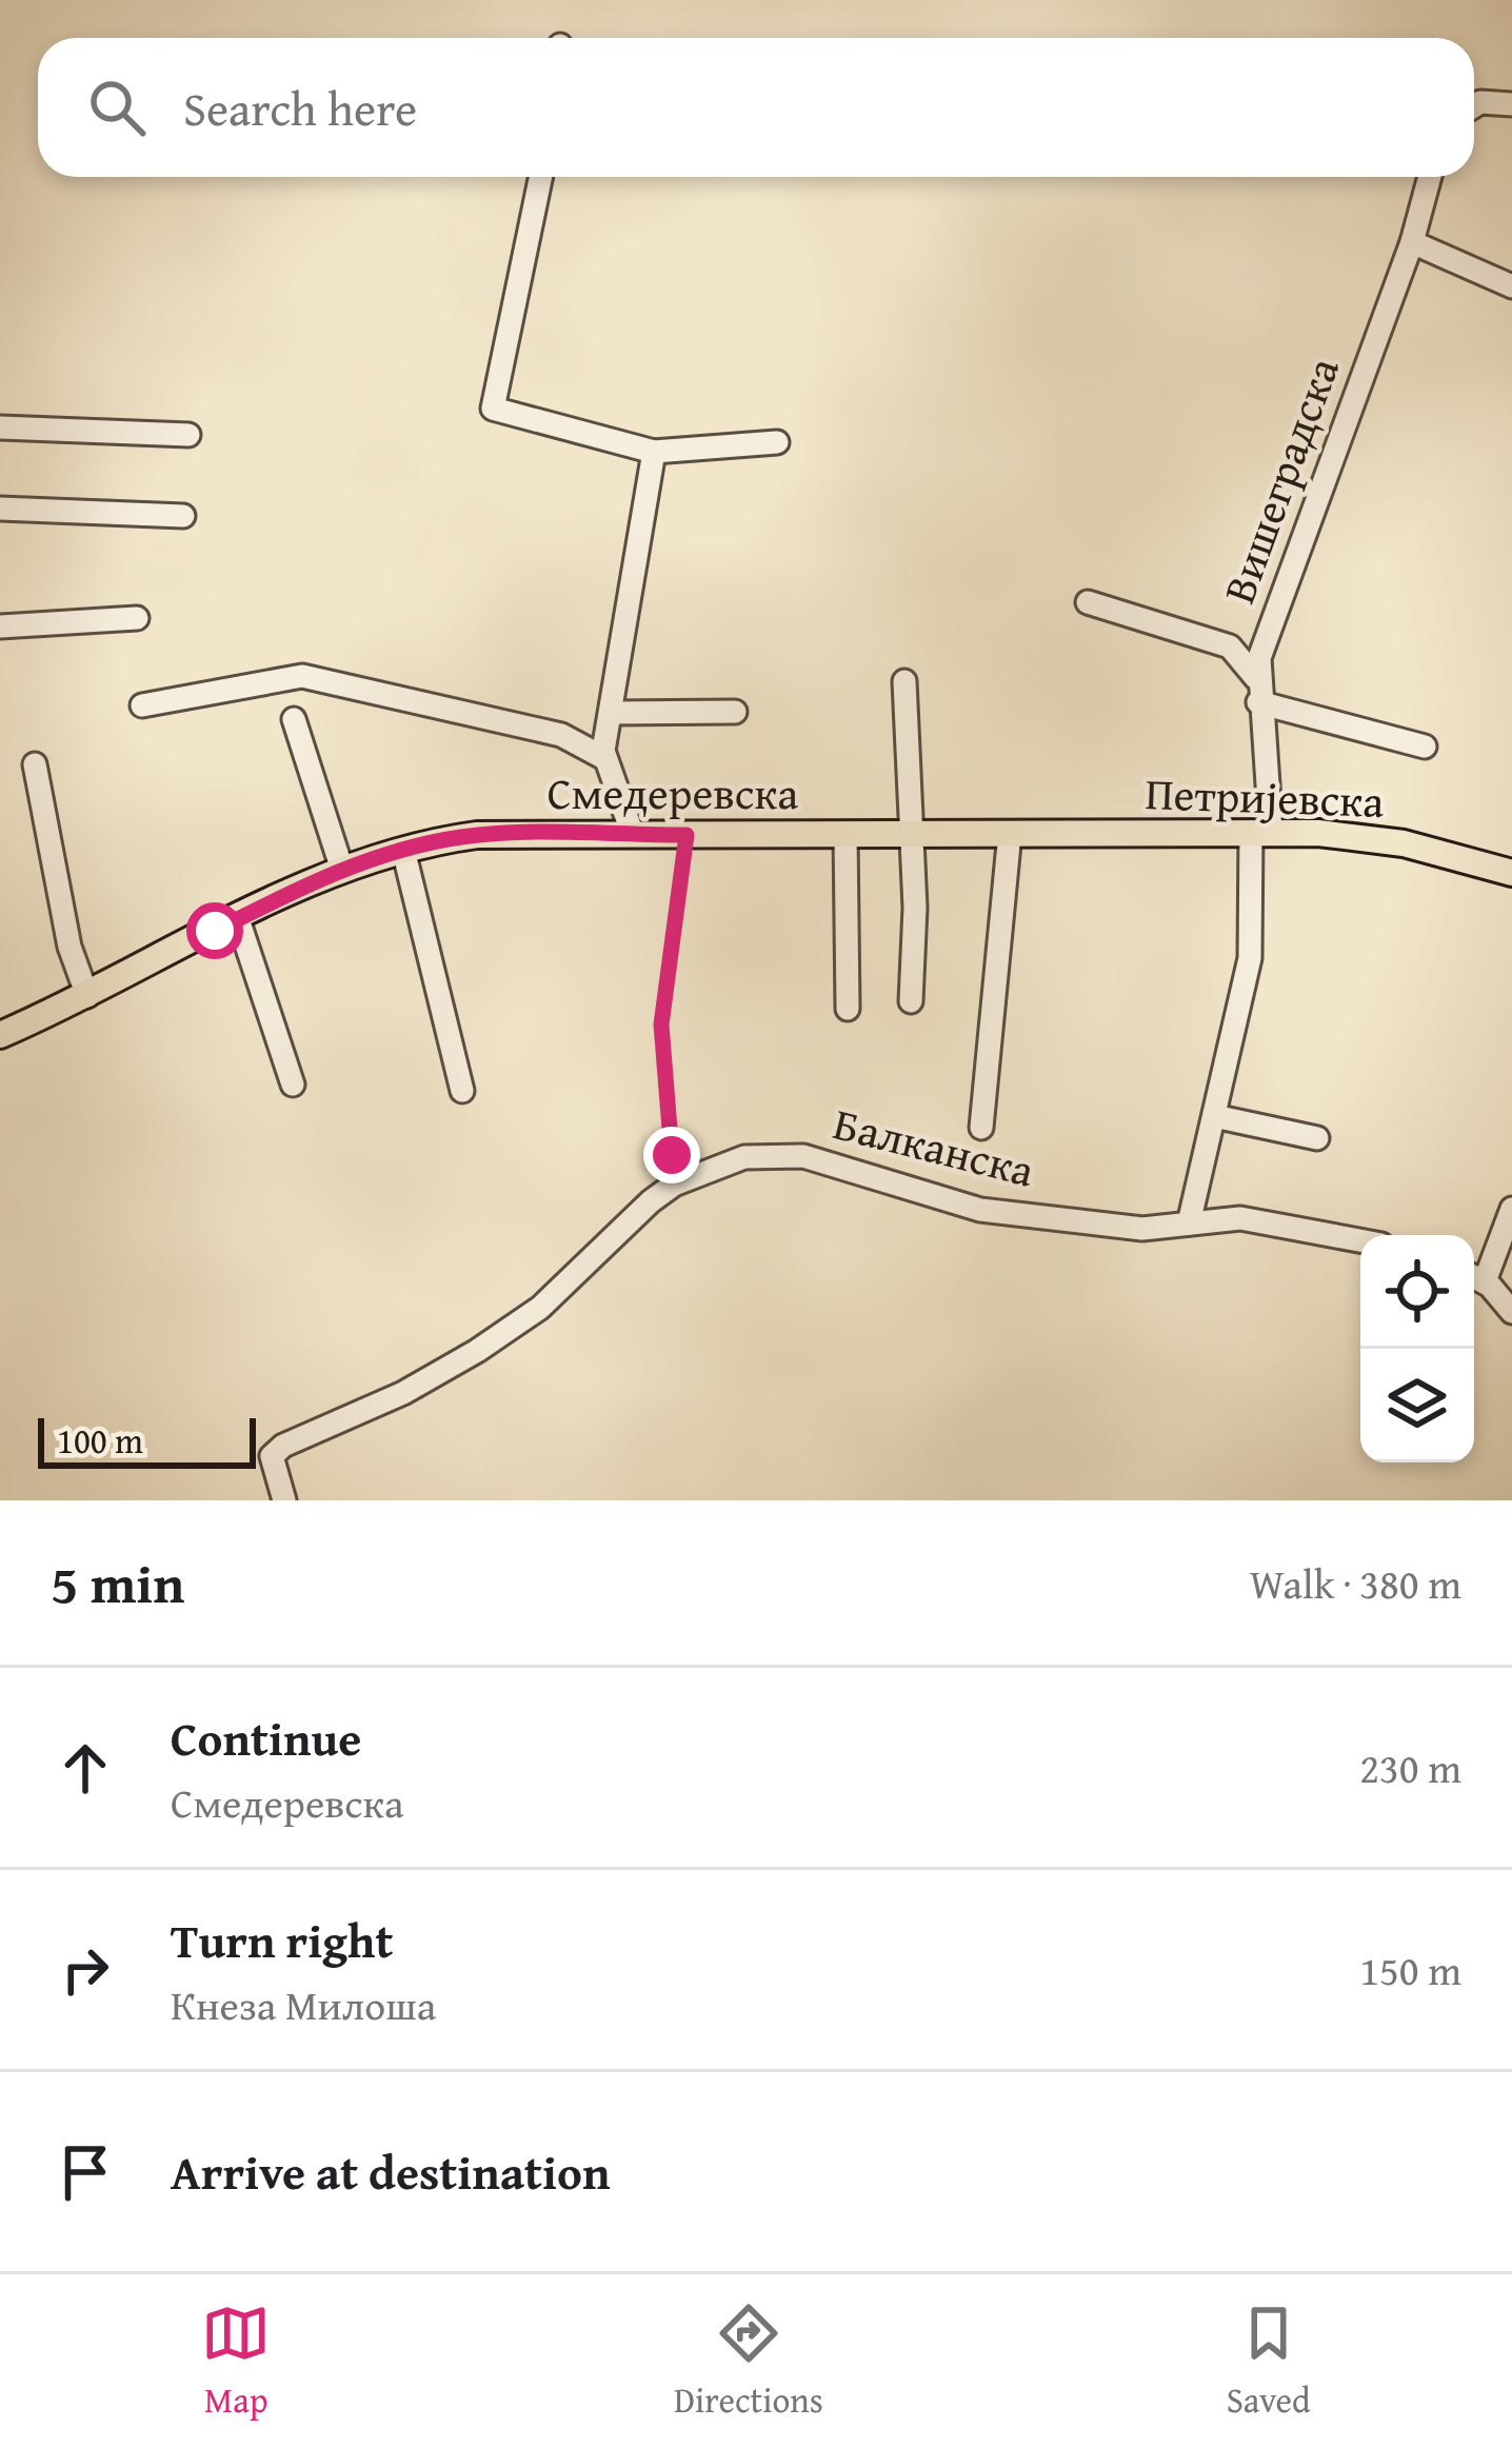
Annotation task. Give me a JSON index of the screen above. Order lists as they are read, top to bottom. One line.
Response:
{"streets":{"main road":["Смедеревска","Петријевска"],"street":["Вишеградска","Балканска"]},"crossings":[["Вишеградска","Петријевска"],["Вишеградска","Балканска"],["Смедеревска","Петријевска"]],"scale_bar":"100 m","page":{"search":"Search here","scale":"100 m","heading":["5 min","Walk · 380 m"],"list":[["Continue","Смедеревска","230 m"],["Turn right","Кнеза Милоша","150 m"],"Arrive at destination"],"nav":["Map","Directions","Saved"]}}
